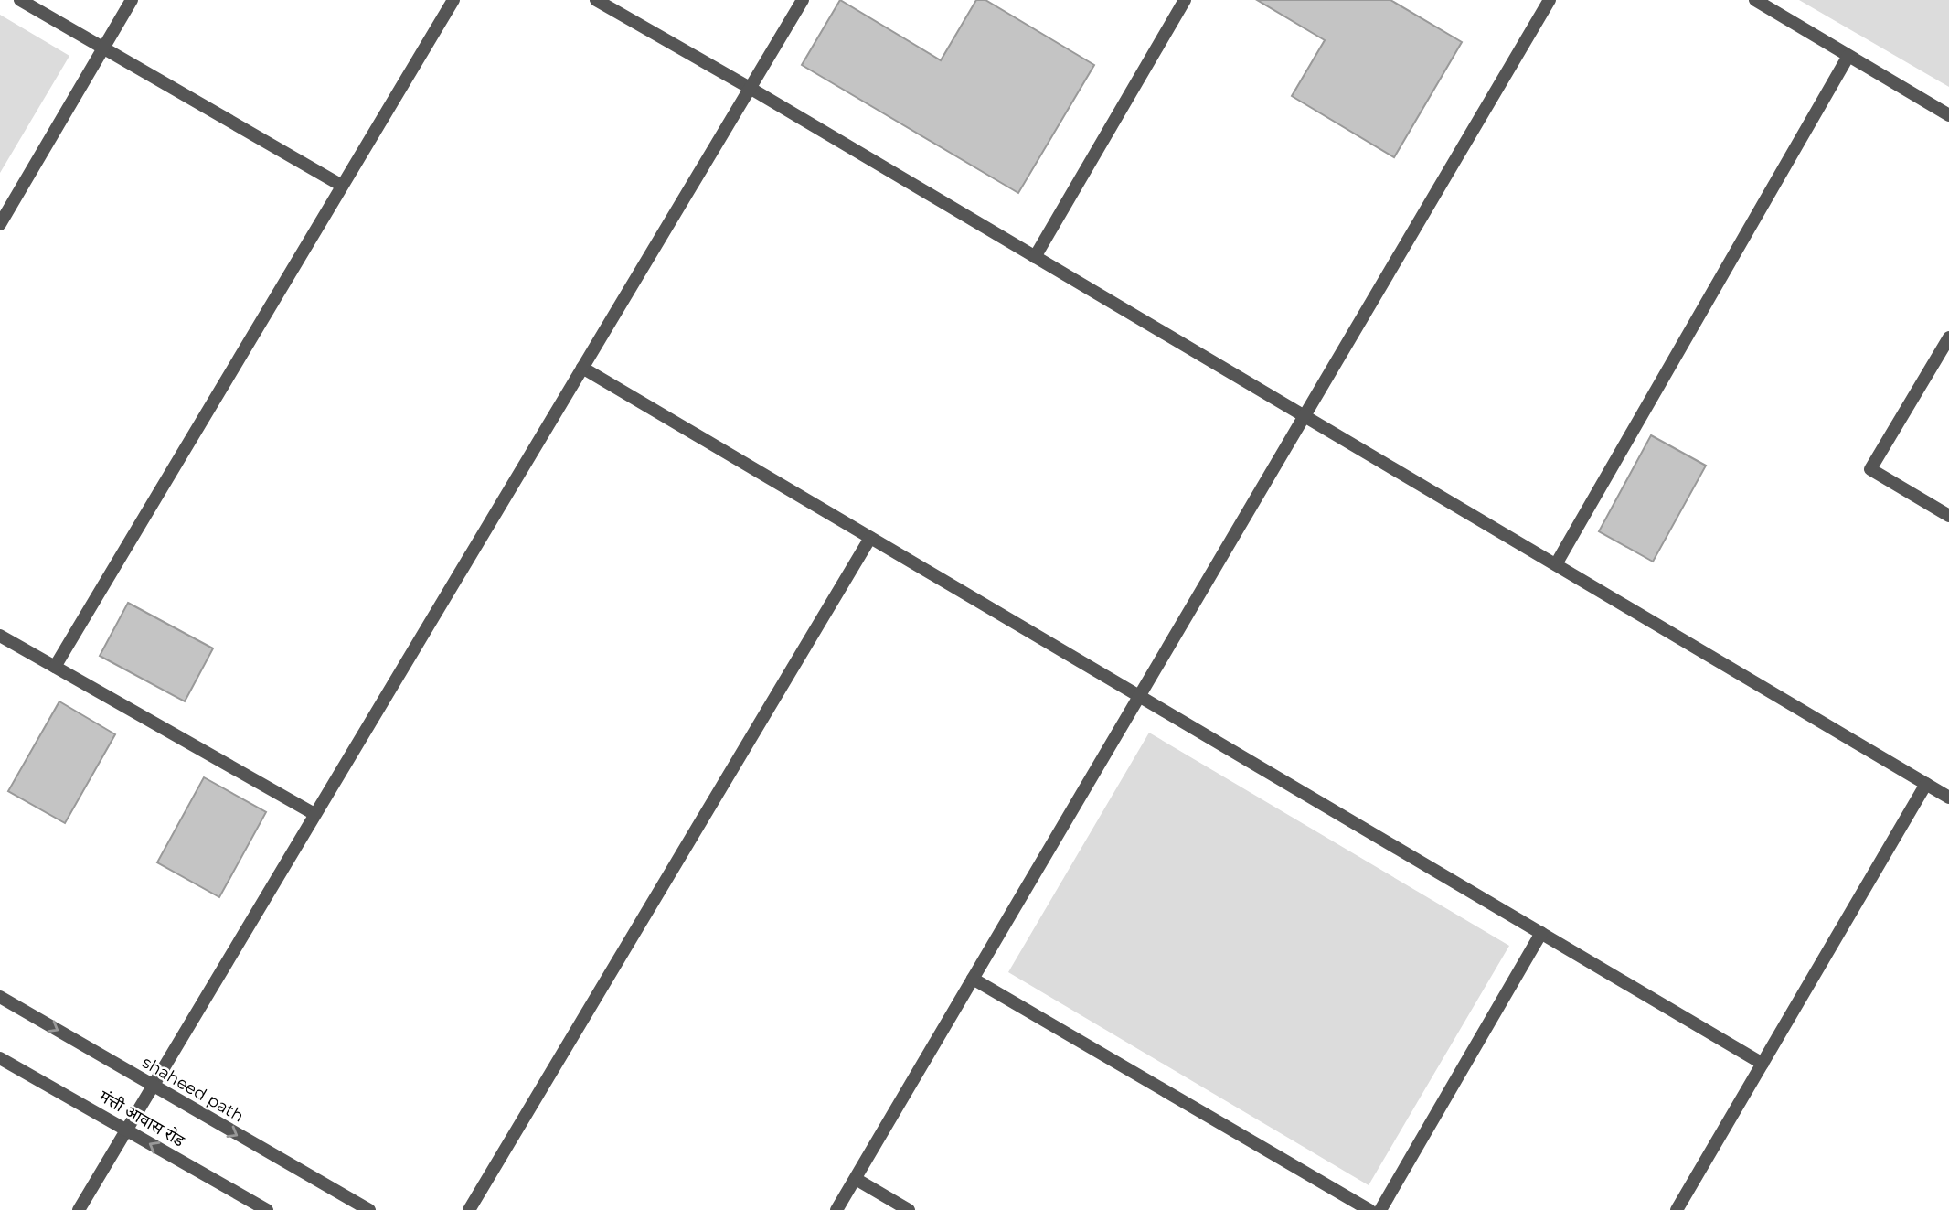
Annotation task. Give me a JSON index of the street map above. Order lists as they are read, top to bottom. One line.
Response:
{"streets":{"street":["shaheed path","मंत्ती आवास रोड"]},"one_way":["shaheed path","मंत्ती आवास रोड"]}
